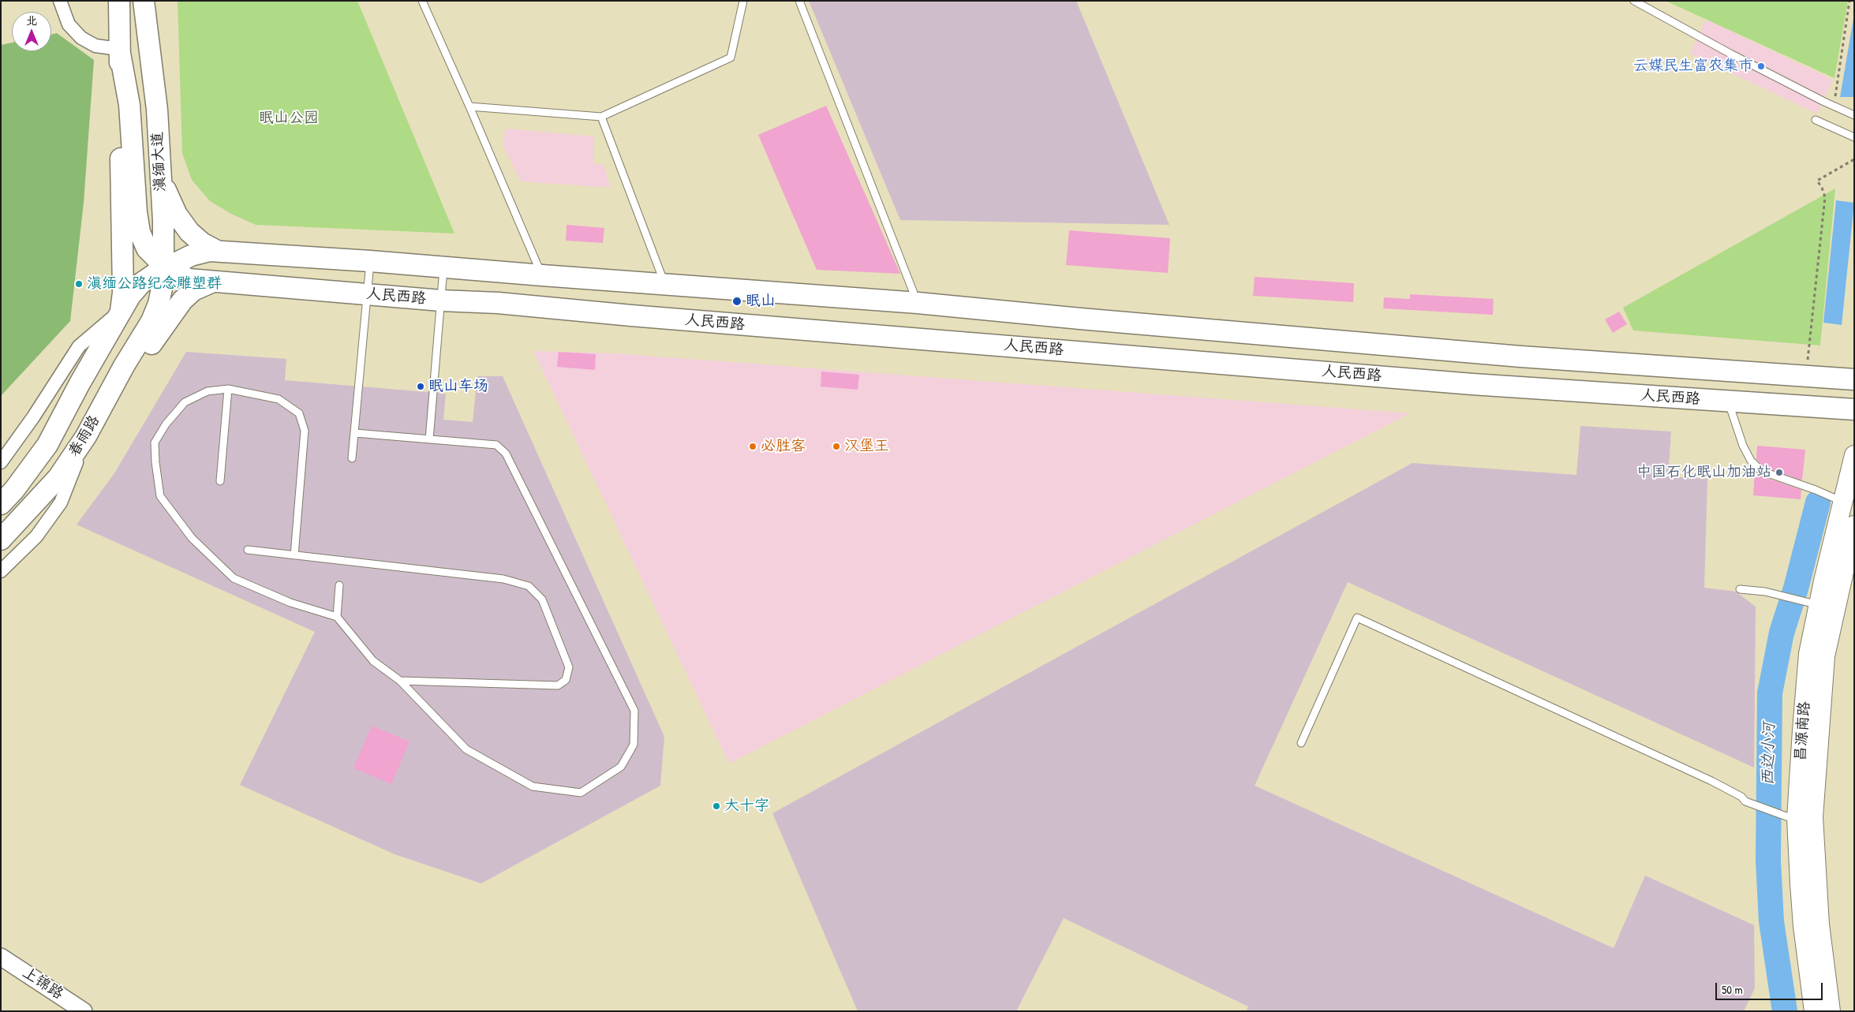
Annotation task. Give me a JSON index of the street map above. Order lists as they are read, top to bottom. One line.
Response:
{"streets":{"main road":["滇缅大道","人民西路","春雨路","昌源南路"],"street":["上锦路"]},"crossings":[["滇缅大道","人民西路"],["滇缅大道","春雨路"]],"water":["西边小河"],"parks":["眠山公园"],"places":["云媒民生富农集市","滇缅公路纪念雕塑群","眠山","眠山车场","必胜客","汉堡王","中国石化眠山加油站","大十字"],"scale_bar":"50 m","north":"top"}
